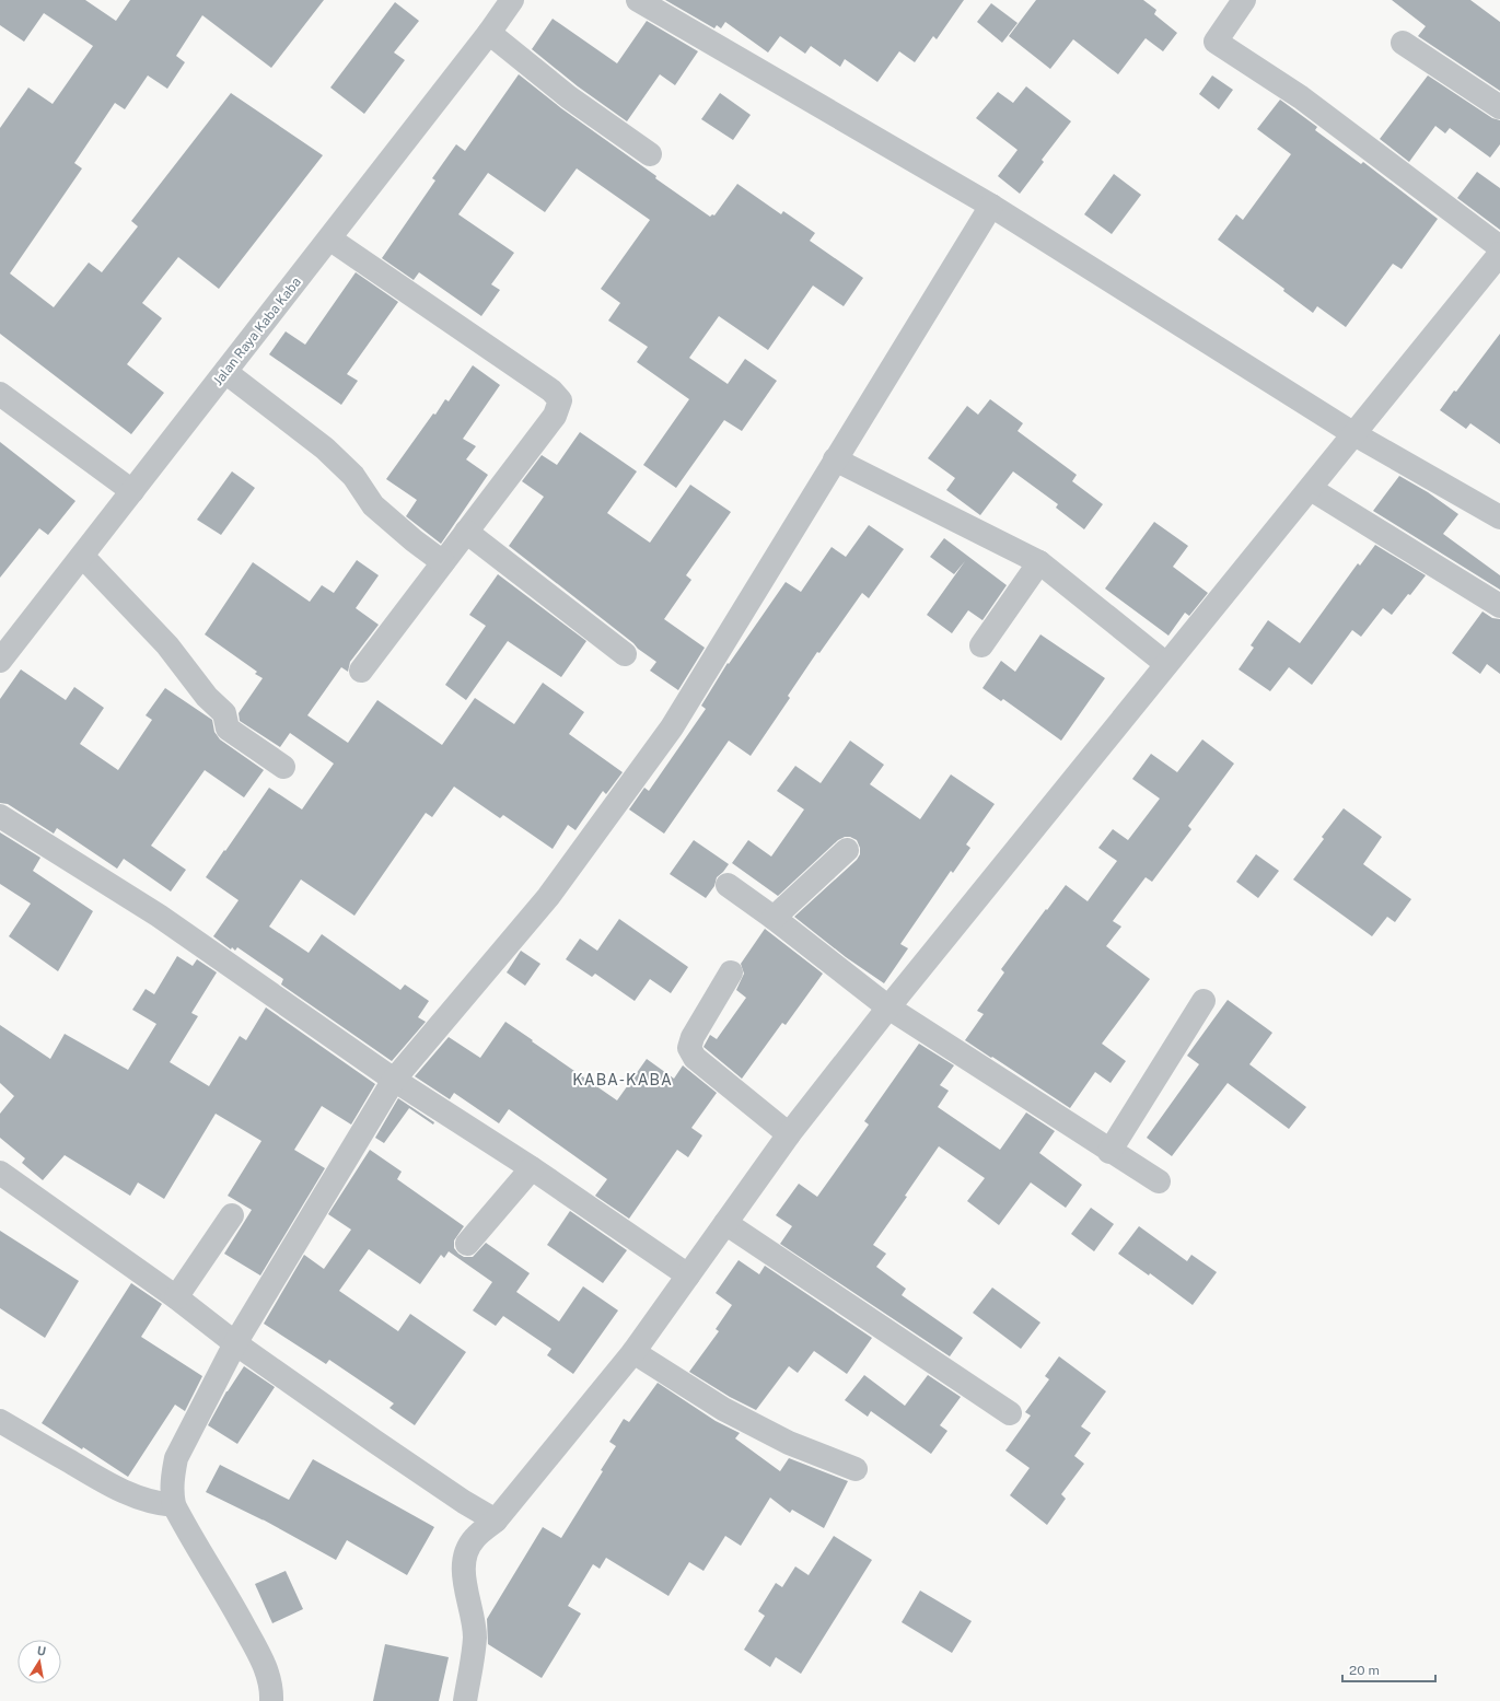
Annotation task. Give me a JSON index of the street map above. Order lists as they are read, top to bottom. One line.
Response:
{"streets":{"street":["Jalan Raya Kaba Kaba"]},"districts":["KABA-KABA"],"scale_bar":"20 m","north":"top"}
